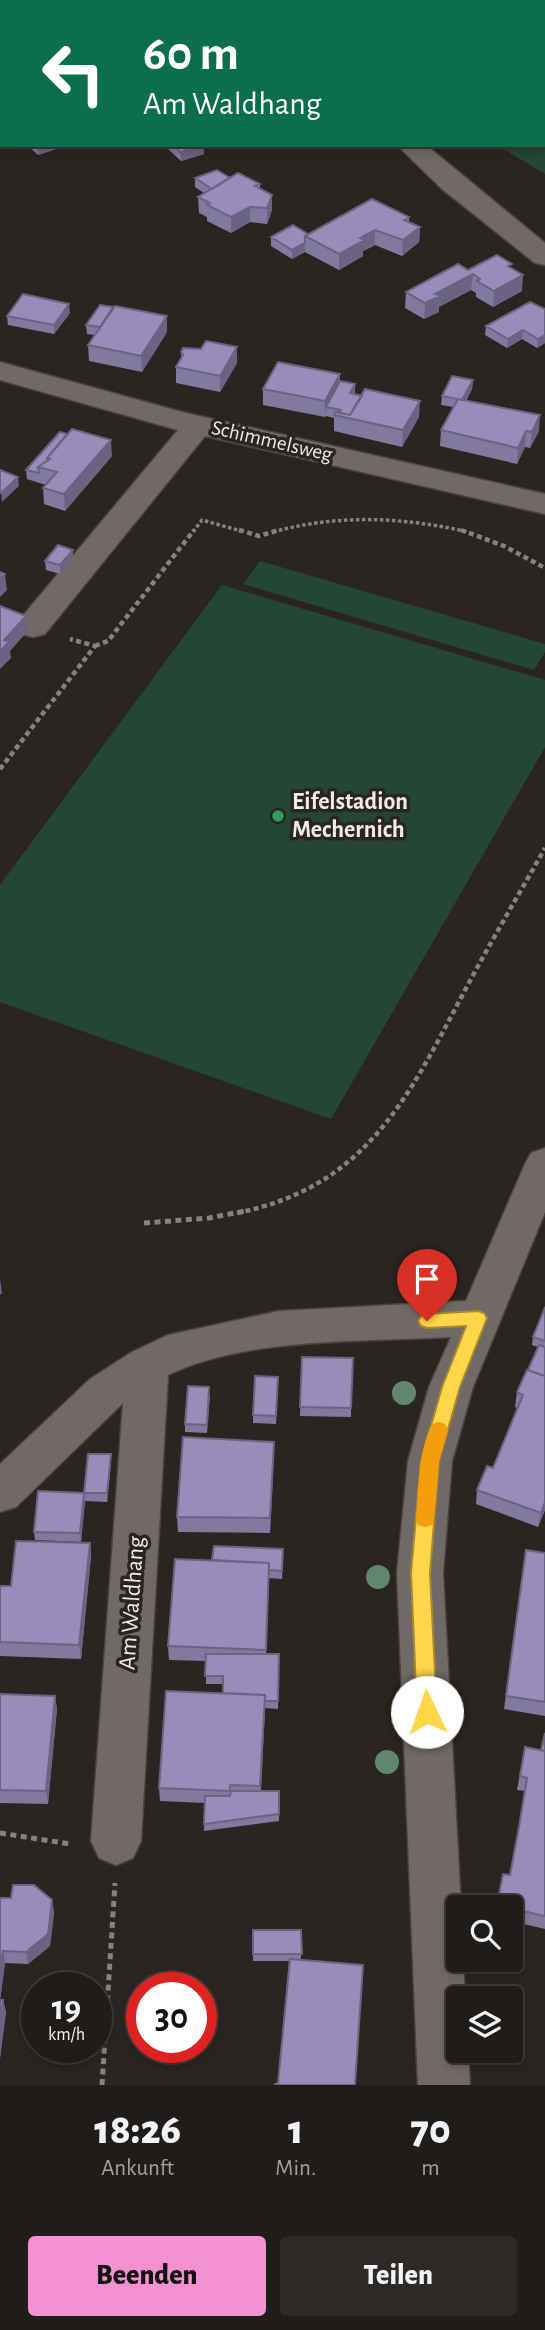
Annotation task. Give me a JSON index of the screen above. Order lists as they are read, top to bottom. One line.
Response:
{"streets":{"street":["Schimmelsweg","Am Waldhang"]},"places":["Eifelstadion Mechernich"],"page":{"turn":["60 m","Am Waldhang"],"speed":"19 km/h","limit":"30","eta":["18:26","Ankunft","1","Min.","70","m"],"buttons":["Beenden","Teilen"]}}
